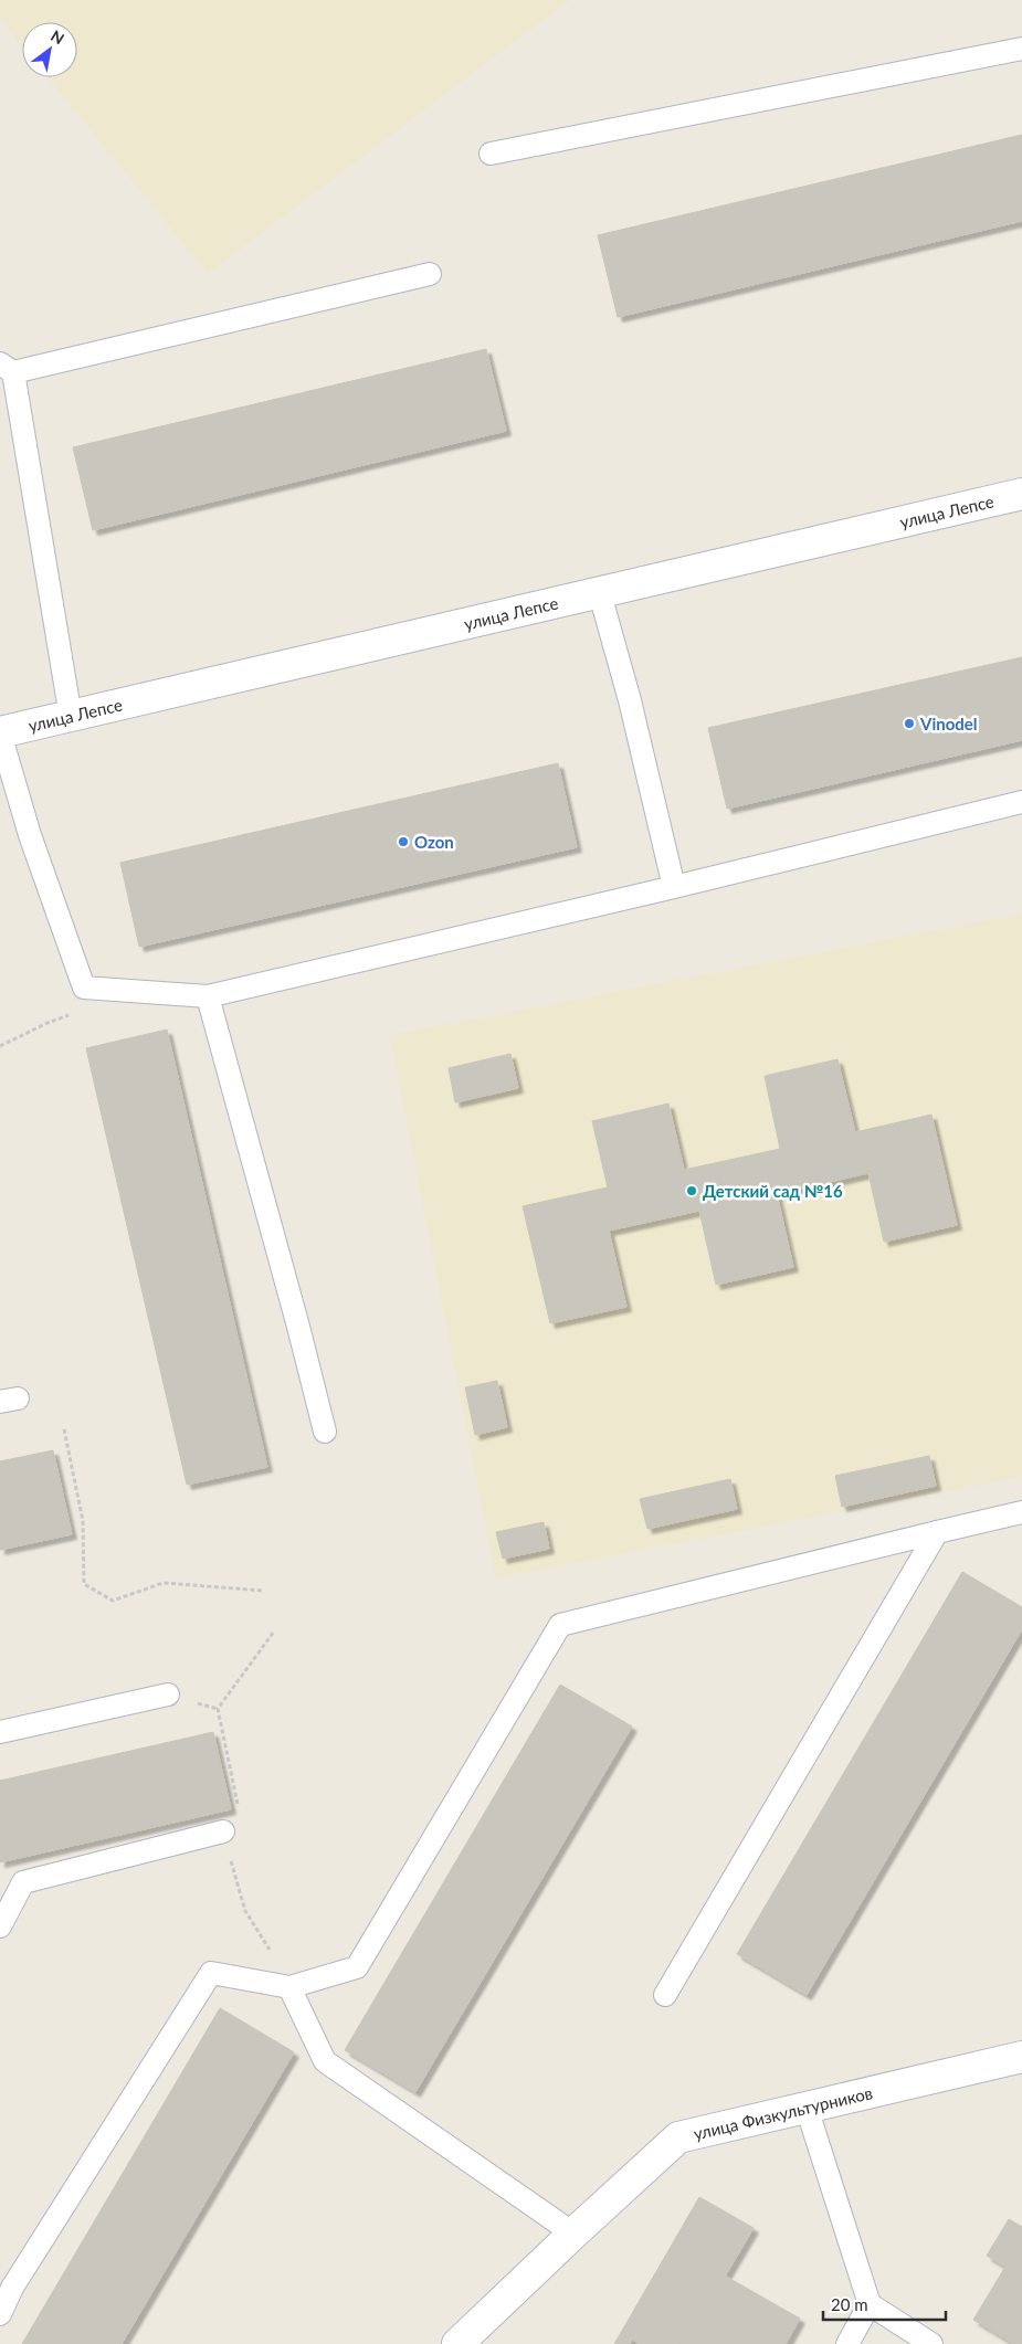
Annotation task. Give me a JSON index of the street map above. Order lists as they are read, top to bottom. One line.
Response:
{"streets":{"main road":["улица Лепсе","улица Физкультурников"]},"places":["Vinodel","Ozon","Детский сад №16"],"scale_bar":"20 m","north":"top right"}
